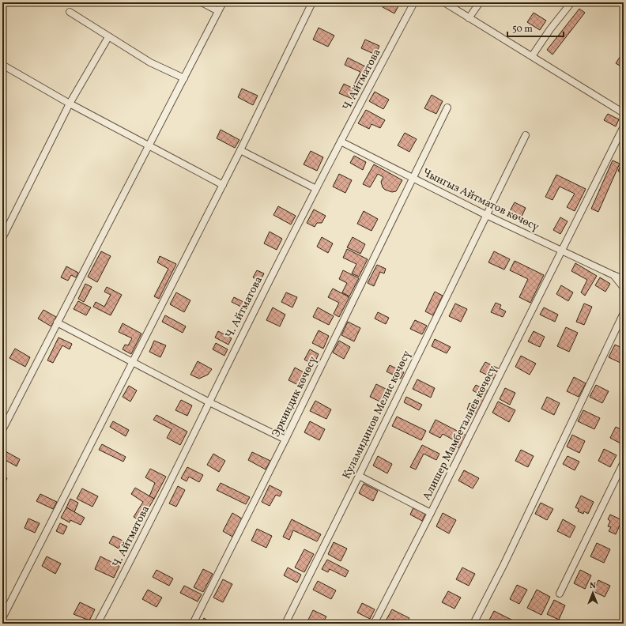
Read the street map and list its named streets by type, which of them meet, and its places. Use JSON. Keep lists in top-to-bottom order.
{
  "streets": {
    "street": [
      "Ч. Айтматова",
      "Чынгыз Айтматов көчөсү",
      "Эркиндик көчөсү",
      "Куламидинов Мелис көчөсү",
      "Алишер Мамбеталиев көчөсү"
    ]
  },
  "crossings": [
    ["Ч. Айтматова", "Чынгыз Айтматов көчөсү"],
    ["Чынгыз Айтматов көчөсү", "Эркиндик көчөсү"],
    ["Чынгыз Айтматов көчөсү", "Куламидинов Мелис көчөсү"],
    ["Чынгыз Айтматов көчөсү", "Алишер Мамбеталиев көчөсү"]
  ],
  "scale_bar": "50 m",
  "north": "top"
}
